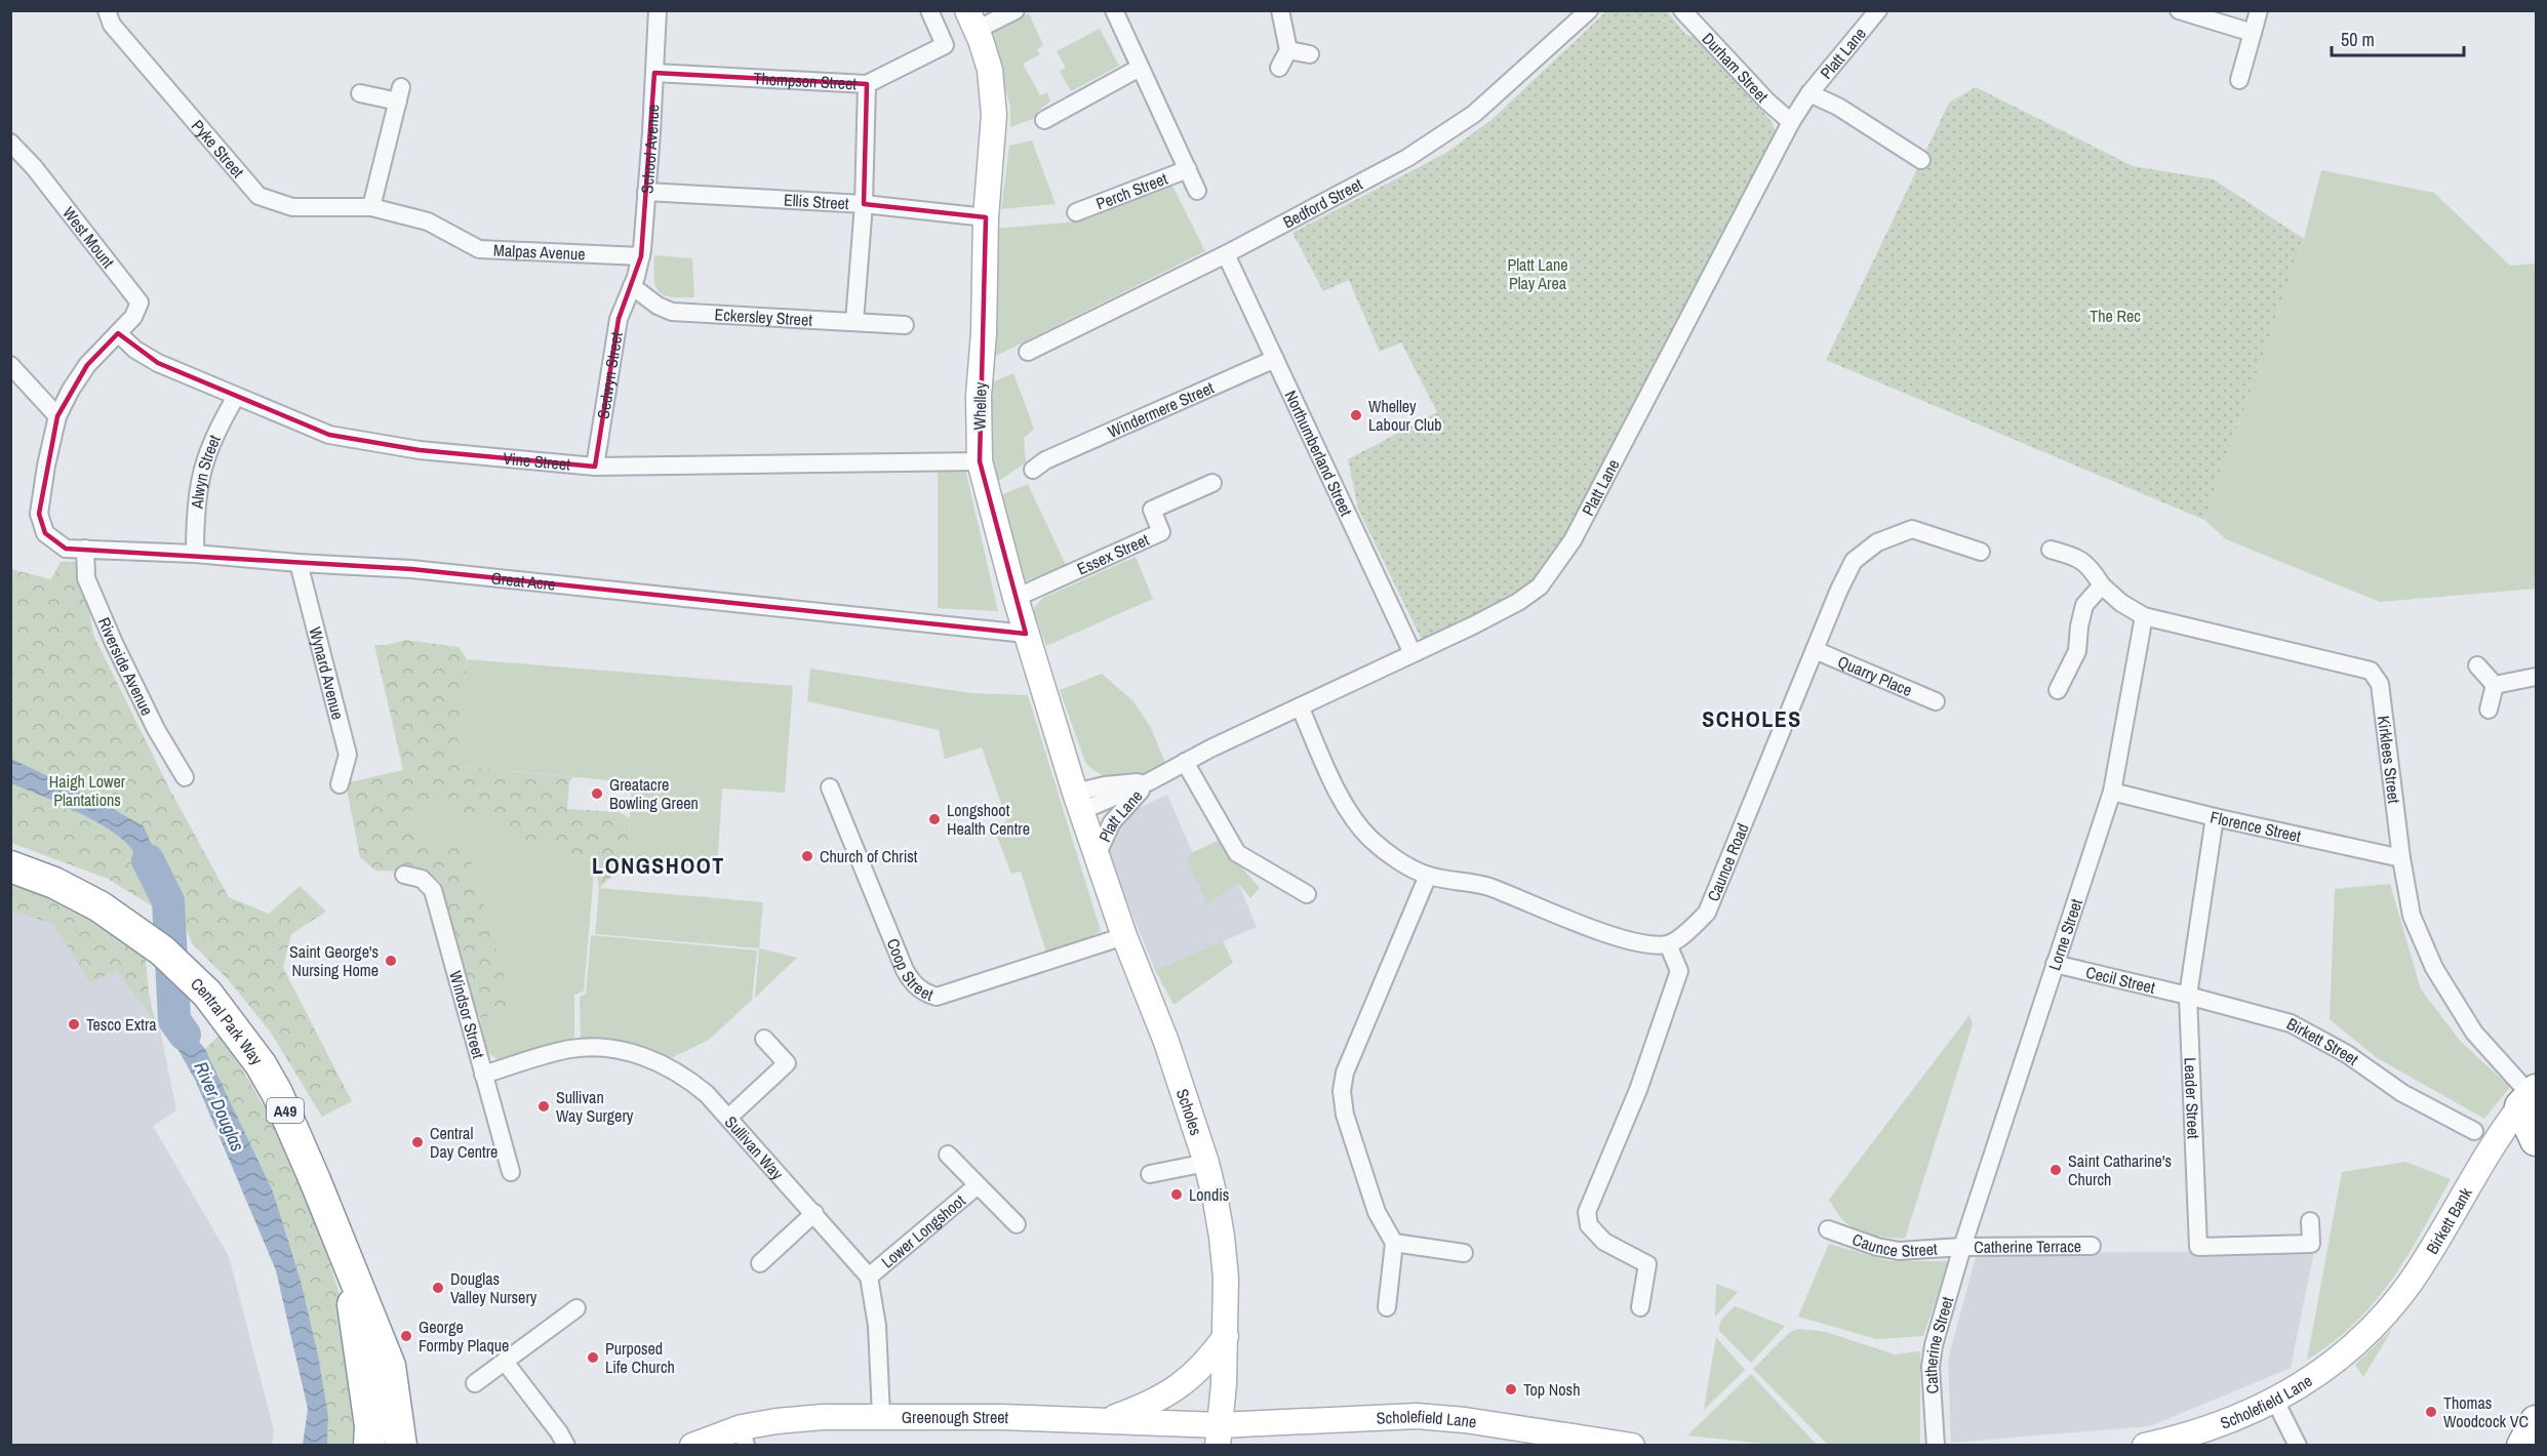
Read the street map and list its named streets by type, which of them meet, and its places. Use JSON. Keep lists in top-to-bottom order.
{
  "streets": {
    "highway": ["Central Park Way", "A49"],
    "street": [
      "Platt Lane",
      "Durham Street",
      "Thompson Street",
      "Pyke Street",
      "School Avenue",
      "Perch Street",
      "Ellis Street",
      "Bedford Street",
      "West Mount",
      "Malpas Avenue",
      "Eckersley Street",
      "Sedwyn Street",
      "Whelley",
      "Windermere Street",
      "Northumberland Street",
      "Vine Street",
      "Alwyn Street",
      "Essex Street",
      "Great Acre",
      "Riverside Avenue",
      "Wynard Avenue",
      "Quarry Place",
      "Kirklees Street",
      "Florence Street",
      "Caunce Road",
      "Lorne Street",
      "Coop Street",
      "Cecil Street",
      "Windsor Street",
      "Birkett Street",
      "Leader Street",
      "Scholes",
      "Sullivan Way",
      "Birkett Bank",
      "Lower Longshoot",
      "Caunce Street",
      "Catherine Terrace",
      "Catherine Street",
      "Scholefield Lane",
      "Greenough Street"
    ]
  },
  "crossings": [
    ["Platt Lane", "Durham Street"],
    ["Platt Lane", "Whelley"],
    ["Platt Lane", "Northumberland Street"],
    ["Platt Lane", "Scholes"],
    ["Thompson Street", "School Avenue"],
    ["Pyke Street", "Malpas Avenue"],
    ["School Avenue", "Ellis Street"],
    ["School Avenue", "Malpas Avenue"],
    ["School Avenue", "Eckersley Street"],
    ["School Avenue", "Sedwyn Street"],
    ["Ellis Street", "Whelley"],
    ["Bedford Street", "Northumberland Street"],
    ["West Mount", "Vine Street"],
    ["Eckersley Street", "Sedwyn Street"],
    ["Sedwyn Street", "Vine Street"],
    ["Whelley", "Vine Street"],
    ["Whelley", "Essex Street"],
    ["Whelley", "Great Acre"],
    ["Whelley", "Scholes"],
    ["Windermere Street", "Northumberland Street"],
    ["Vine Street", "Alwyn Street"],
    ["Alwyn Street", "Great Acre"],
    ["Great Acre", "Riverside Avenue"],
    ["Great Acre", "Wynard Avenue"],
    ["Quarry Place", "Caunce Road"],
    ["Kirklees Street", "Florence Street"],
    ["Kirklees Street", "Lorne Street"],
    ["Kirklees Street", "Birkett Bank"],
    ["Florence Street", "Lorne Street"],
    ["Florence Street", "Leader Street"],
    ["Lorne Street", "Cecil Street"],
    ["Lorne Street", "Caunce Street"],
    ["Lorne Street", "Catherine Terrace"],
    ["Lorne Street", "Catherine Street"],
    ["Coop Street", "Scholes"],
    ["Cecil Street", "Birkett Street"],
    ["Cecil Street", "Leader Street"],
    ["Windsor Street", "Sullivan Way"],
    ["Birkett Street", "Leader Street"],
    ["Scholes", "Scholefield Lane"],
    ["Scholes", "Greenough Street"],
    ["Sullivan Way", "Lower Longshoot"],
    ["Birkett Bank", "Scholefield Lane"],
    ["Caunce Street", "Catherine Terrace"],
    ["Caunce Street", "Catherine Street"],
    ["Catherine Terrace", "Catherine Street"],
    ["Scholefield Lane", "Greenough Street"]
  ],
  "districts": ["SCHOLES", "LONGSHOOT"],
  "water": ["River Douglas"],
  "parks": ["Platt Lane Play Area", "The Rec", "Haigh Lower Plantations"],
  "places": [
    "Whelley Labour Club",
    "Greatacre Bowling Green",
    "Longshoot Health Centre",
    "Church of Christ",
    "Saint George's Nursing Home",
    "Tesco Extra",
    "Sullivan Way Surgery",
    "Central Day Centre",
    "Saint Catharine's Church",
    "Londis",
    "Douglas Valley Nursery",
    "George Formby Plaque",
    "Purposed Life Church",
    "Top Nosh",
    "Thomas Woodcock VC"
  ],
  "scale_bar": "50 m"
}
